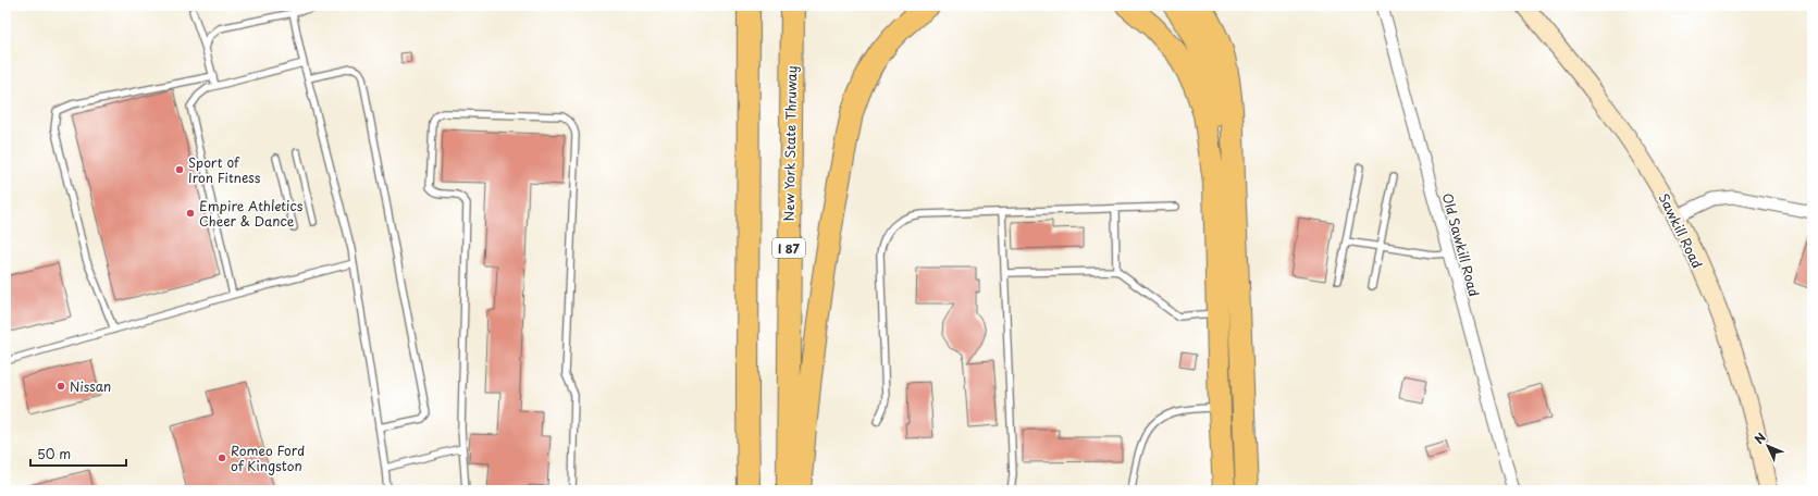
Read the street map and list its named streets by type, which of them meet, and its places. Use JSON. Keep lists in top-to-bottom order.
{
  "streets": {
    "highway": ["New York State Thruway", "I 87"],
    "street": ["Sawkill Road", "Old Sawkill Road"]
  },
  "places": [
    "Sport of Iron Fitness",
    "Empire Athletics Cheer & Dance",
    "Nissan",
    "Romeo Ford of Kingston"
  ],
  "scale_bar": "50 m",
  "north": "top left"
}
